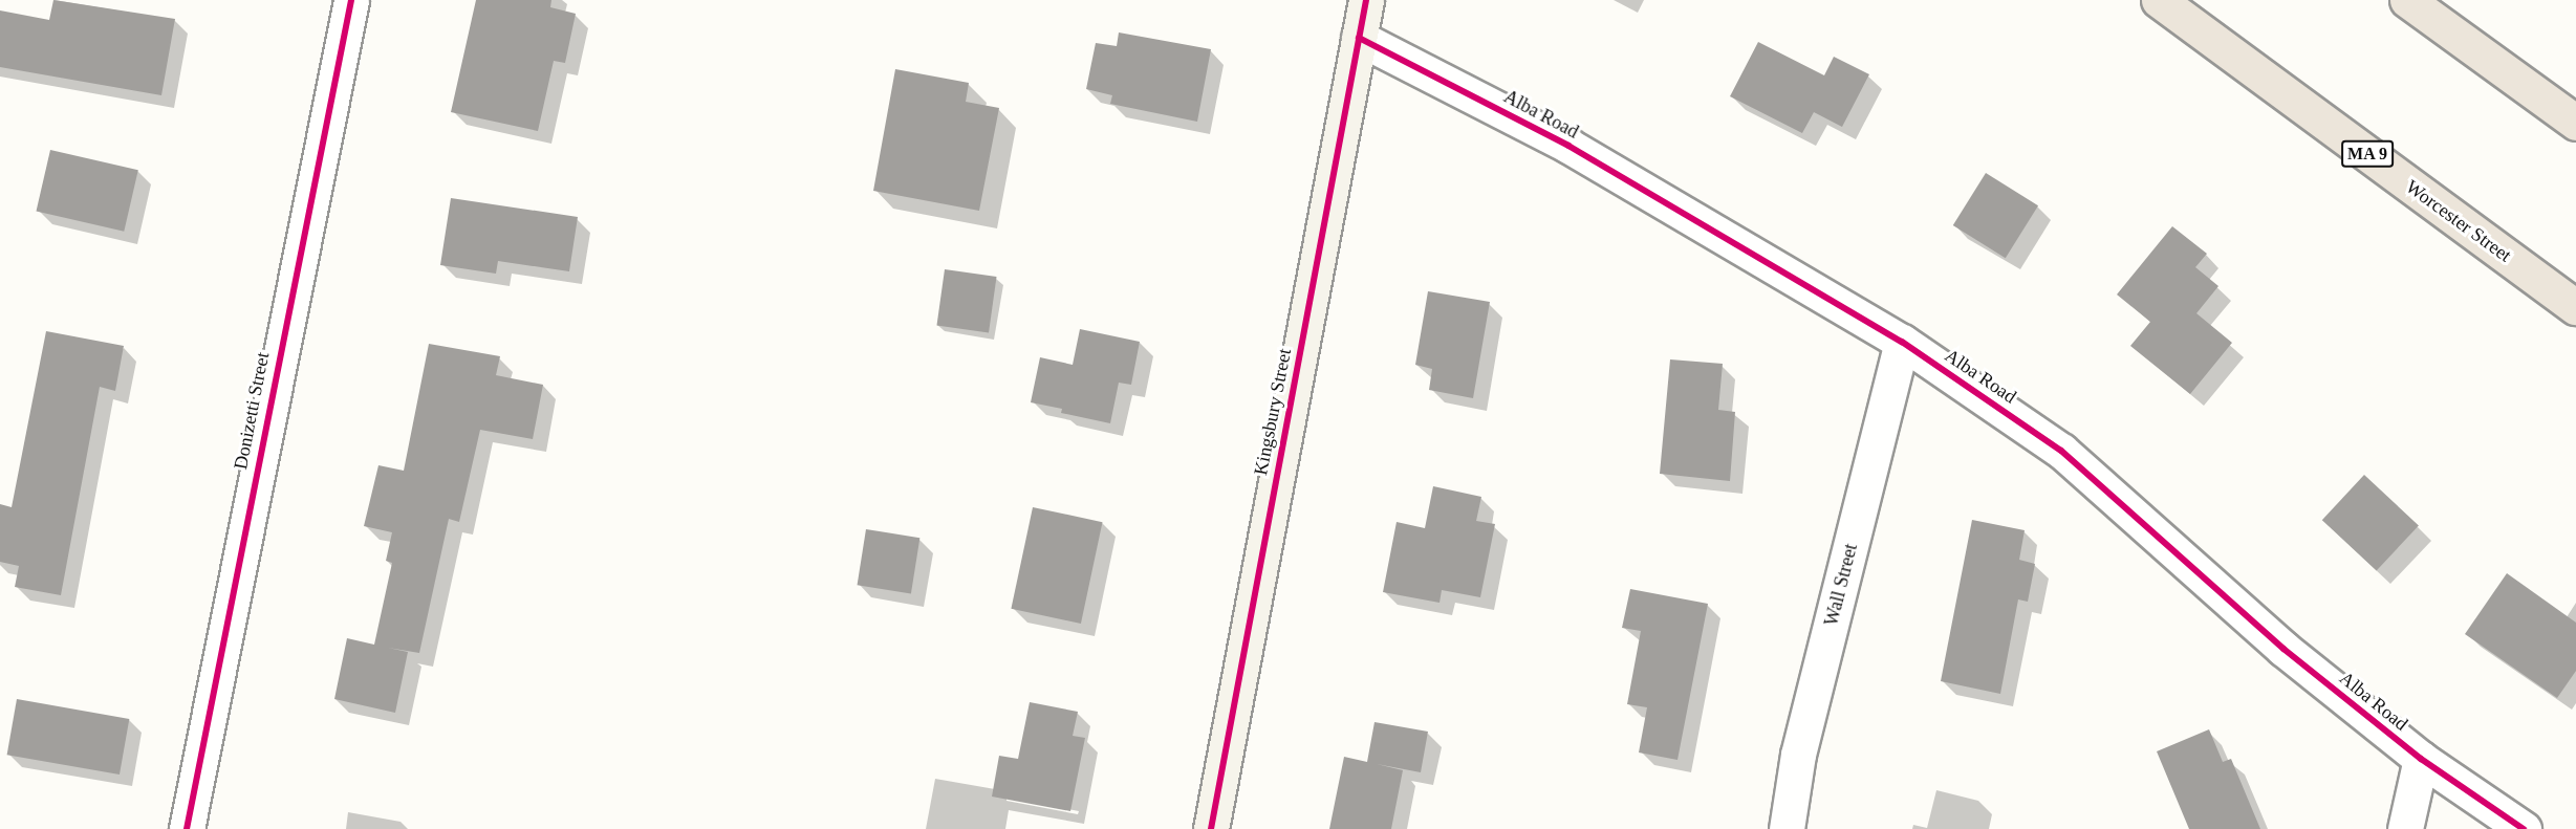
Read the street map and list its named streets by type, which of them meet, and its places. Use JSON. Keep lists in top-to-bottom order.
{
  "streets": {
    "highway": ["MA 9", "Worcester Street"],
    "main road": ["Kingsbury Street"],
    "street": ["Alba Road", "Donizetti Street", "Wall Street"]
  },
  "crossings": [
    ["Alba Road", "Kingsbury Street"],
    ["Alba Road", "Wall Street"]
  ]
}
